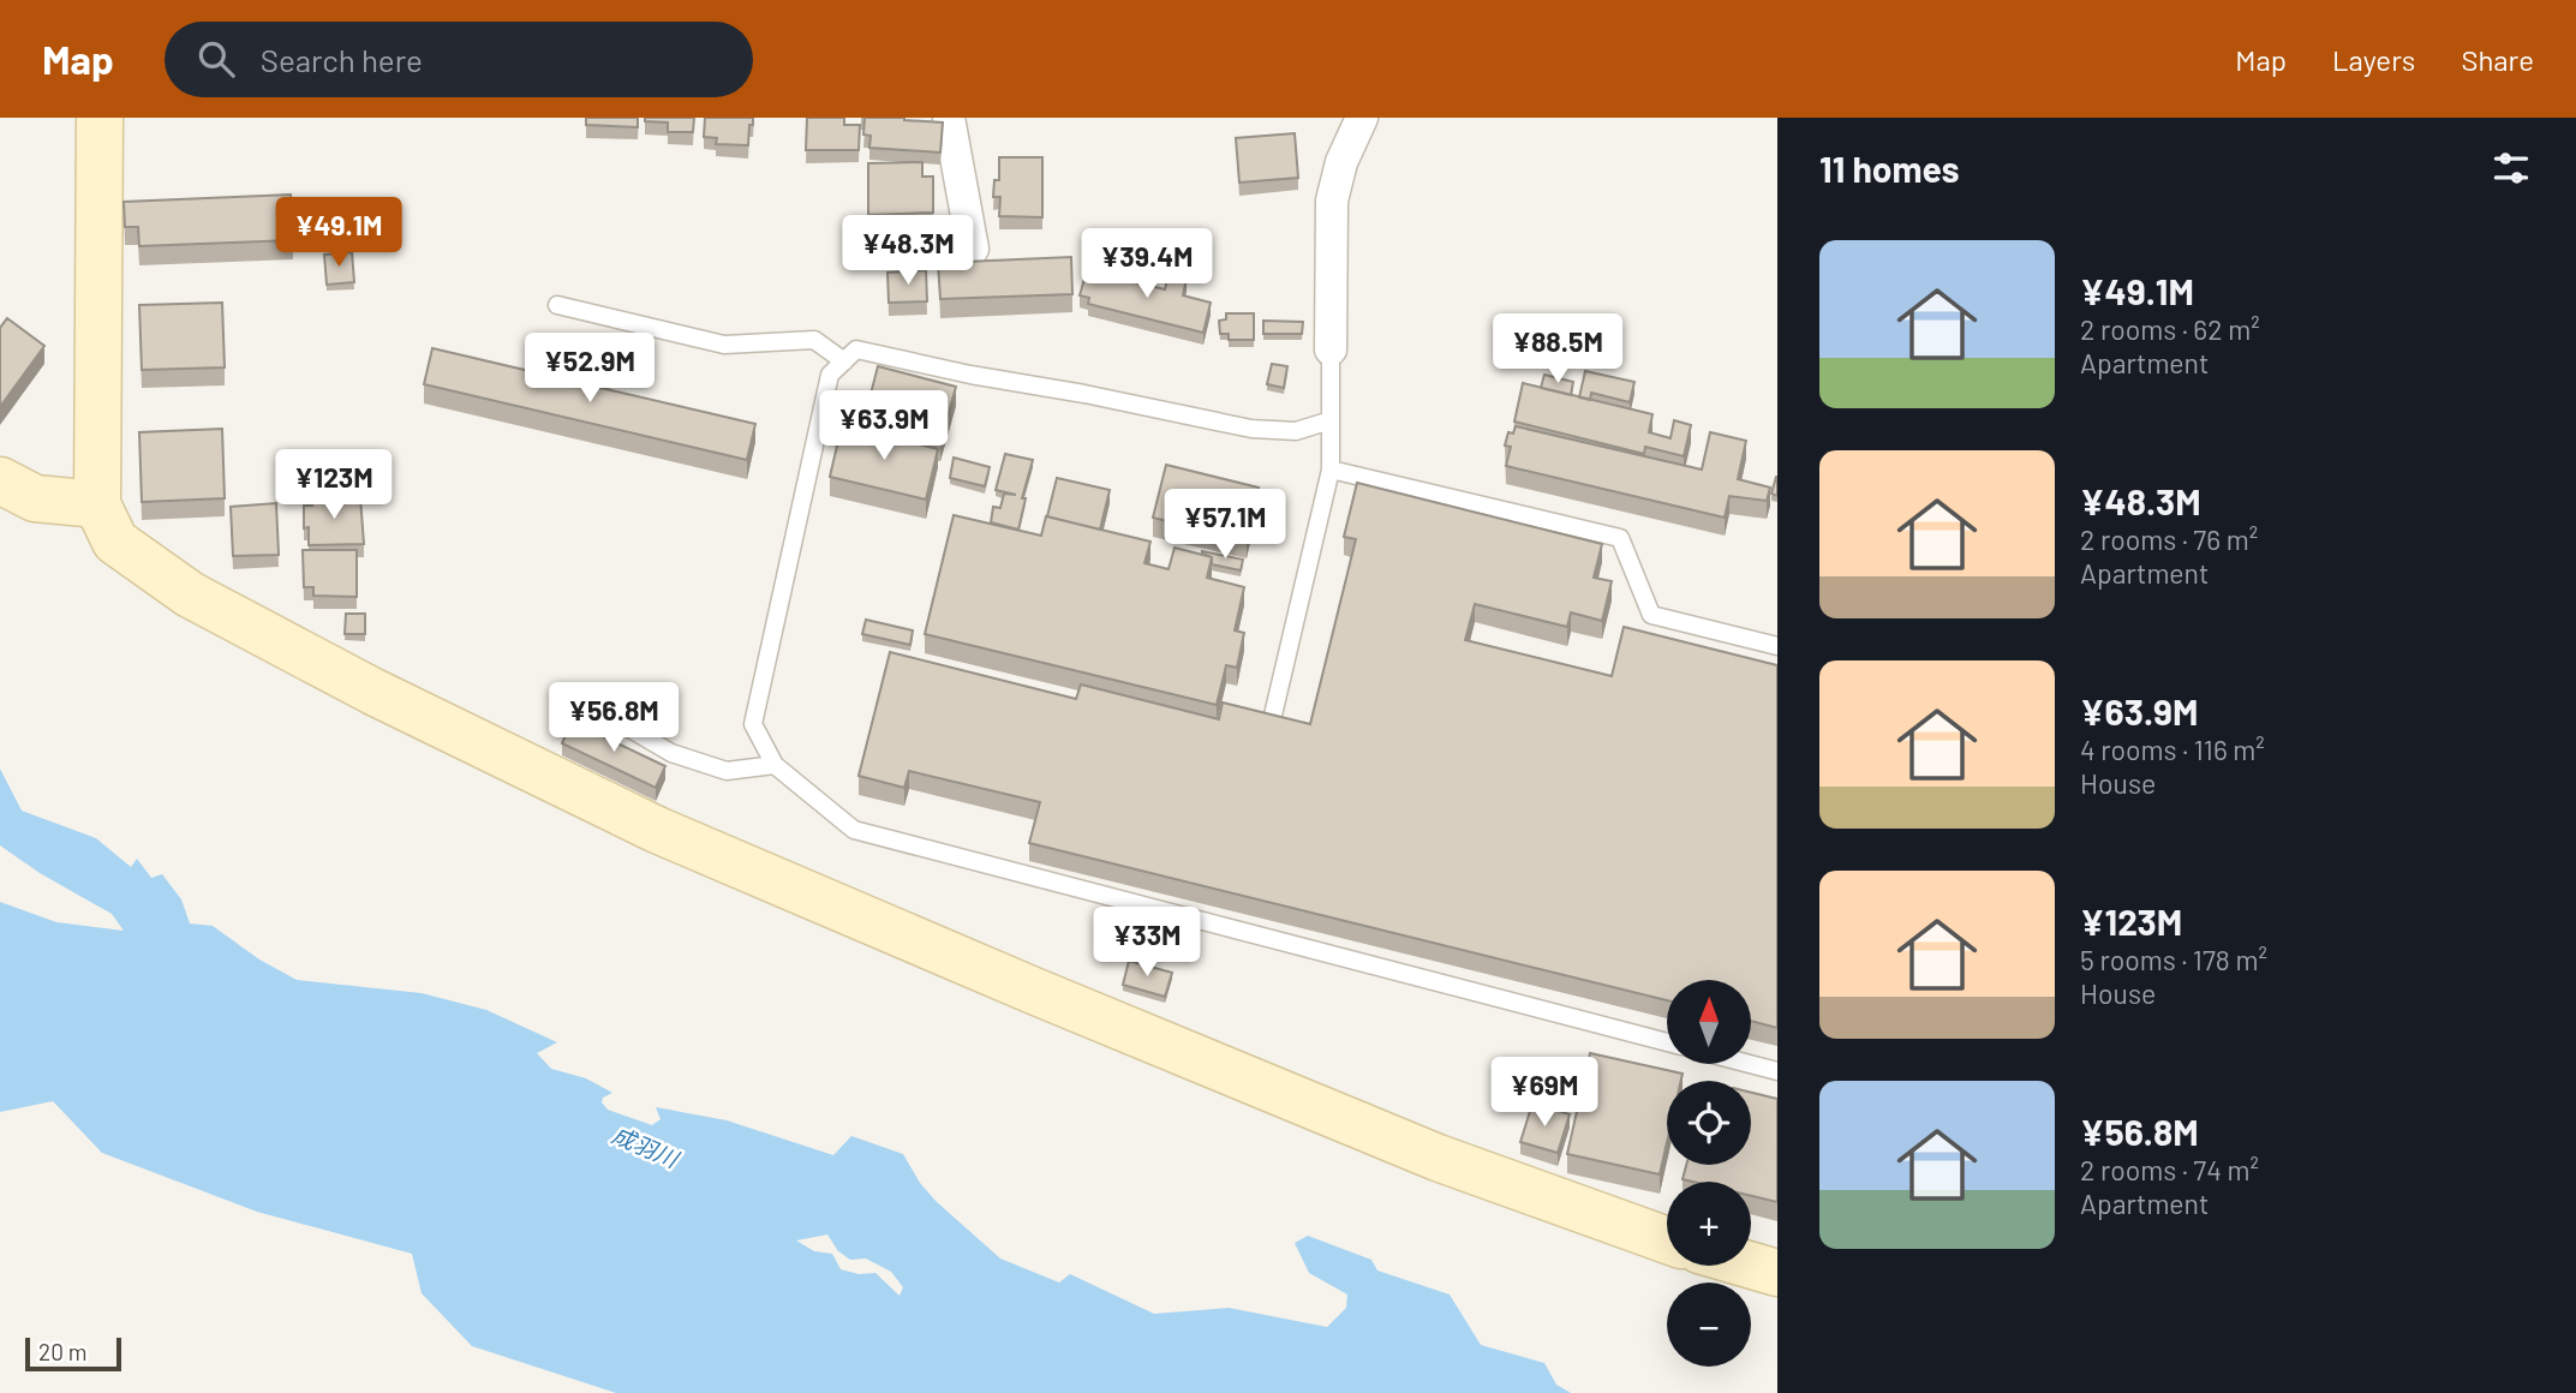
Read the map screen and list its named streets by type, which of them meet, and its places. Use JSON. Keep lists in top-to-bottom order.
{
  "water": ["成羽川"],
  "scale_bar": "20 m",
  "north": "top",
  "page": {
    "header": "Map",
    "search": "Search here",
    "nav": ["Map", "Layers", "Share"],
    "heading": "11 homes",
    "price": [
      "¥49.1M",
      "¥48.3M",
      "¥39.4M",
      "¥88.5M",
      "¥52.9M",
      "¥63.9M",
      "¥123M",
      "¥57.1M",
      "¥56.8M",
      "¥33M",
      "¥69M"
    ],
    "list": [
      {
        "name": "¥49.1M",
        "note": "2 rooms · 62 m² · Apartment"
      },
      {
        "name": "¥48.3M",
        "note": "2 rooms · 76 m² · Apartment"
      },
      {
        "name": "¥63.9M",
        "note": "4 rooms · 116 m² · House"
      },
      {
        "name": "¥123M",
        "note": "5 rooms · 178 m² · House"
      },
      {
        "name": "¥56.8M",
        "note": "2 rooms · 74 m² · Apartment"
      }
    ],
    "map_buttons": ["+", "−"],
    "scale": "20 m"
  }
}
